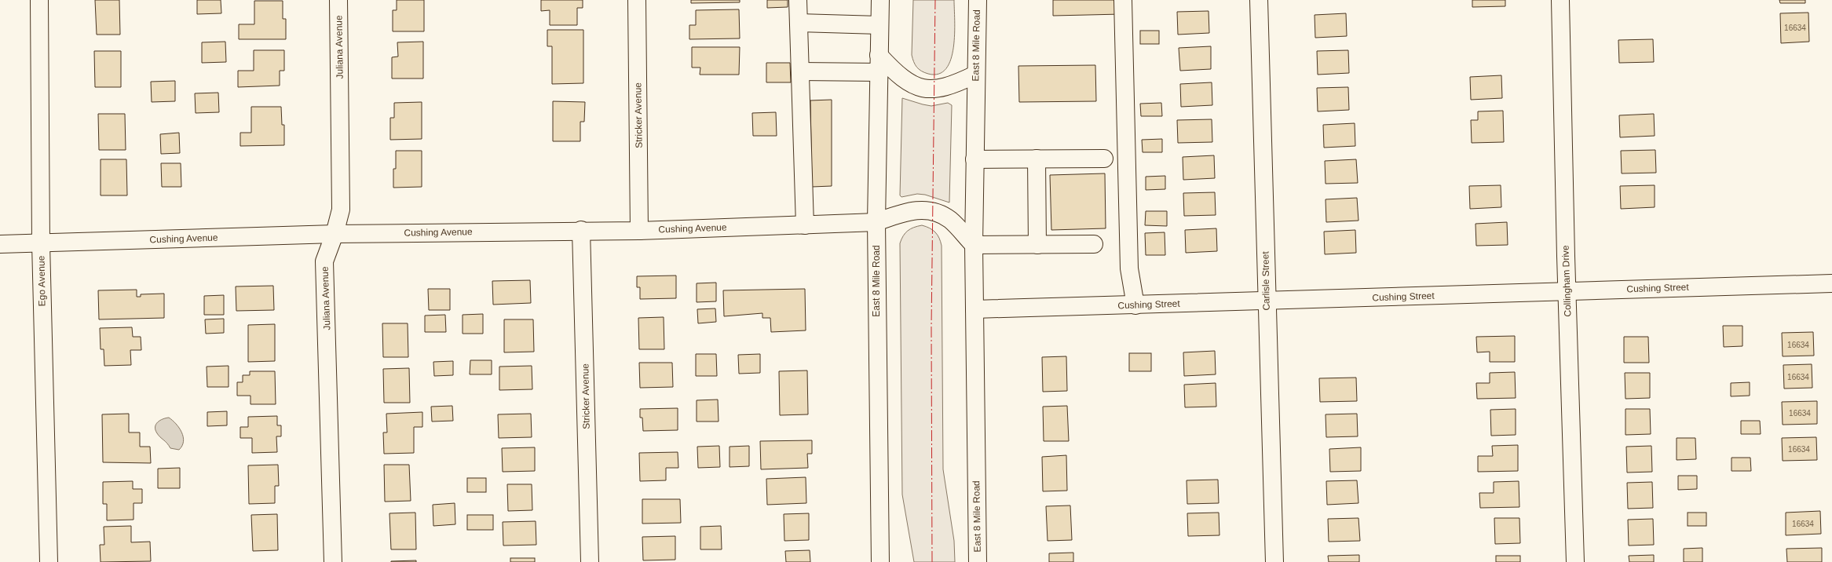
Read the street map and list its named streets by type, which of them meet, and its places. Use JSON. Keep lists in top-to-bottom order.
{
  "streets": {
    "main road": [
      "East 8 Mile Road",
      "Juliana Avenue",
      "Stricker Avenue",
      "Cushing Avenue",
      "Ego Avenue",
      "Carlisle Street",
      "Collingham Drive",
      "Cushing Street"
    ]
  },
  "crossings": [
    ["East 8 Mile Road", "Cushing Avenue"],
    ["East 8 Mile Road", "Cushing Street"],
    ["Juliana Avenue", "Cushing Avenue"],
    ["Stricker Avenue", "Cushing Avenue"],
    ["Cushing Avenue", "Ego Avenue"],
    ["Carlisle Street", "Cushing Street"],
    ["Collingham Drive", "Cushing Street"]
  ],
  "house_numbers": [
    "16634",
    "16634",
    "16634",
    "16634",
    "16634",
    "16634"
  ]
}
